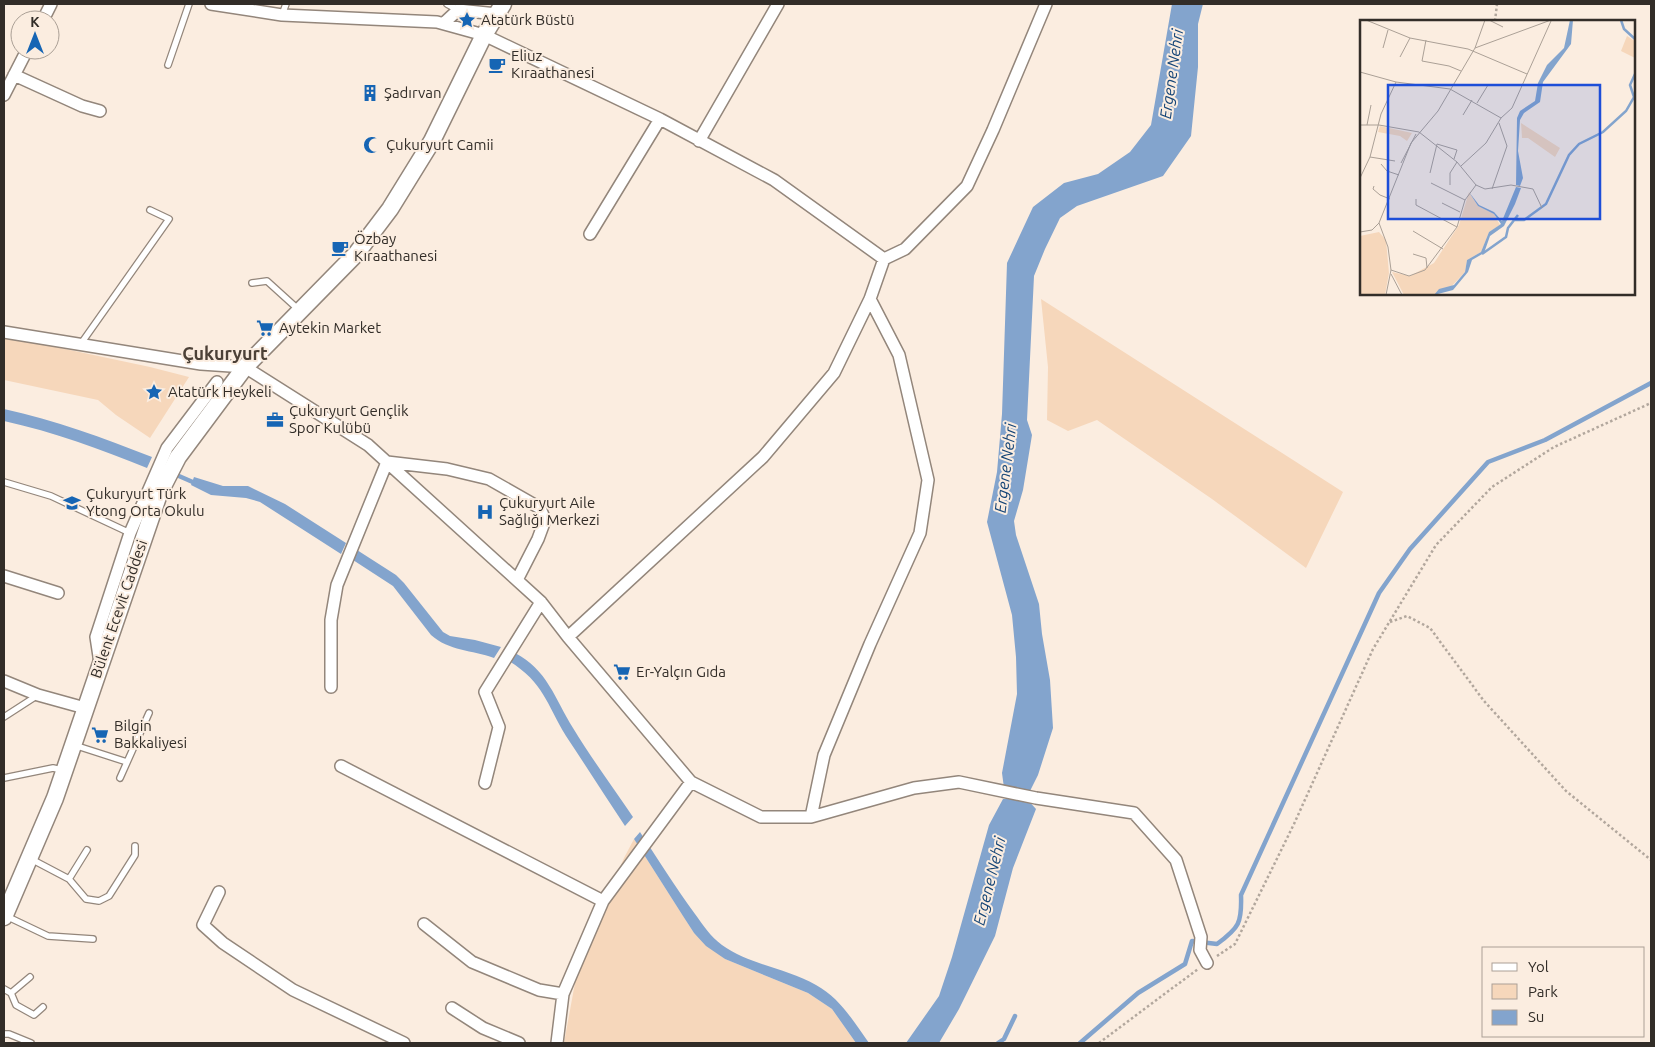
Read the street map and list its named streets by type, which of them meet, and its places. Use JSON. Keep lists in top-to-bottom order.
{
  "streets": {
    "main road": ["Bülent Ecevit Caddesi"]
  },
  "districts": ["Çukuryurt"],
  "water": ["Ergene Nehri"],
  "places": {
    "place": ["Atatürk Büstü", "Atatürk Heykeli"],
    "cafe": ["Eliuz Kıraathanesi", "Özbay Kıraathanesi"],
    "building": ["Şadırvan"],
    "mosque": ["Çukuryurt Camii"],
    "supermarket": ["Aytekin Market", "Er-Yalçın Gıda", "Bilgin Bakkaliyesi"],
    "office": ["Çukuryurt Gençlik Spor Kulübü"],
    "school or university": ["Çukuryurt Türk Ytong Orta Okulu"],
    "hospital": ["Çukuryurt Aile Sağlığı Merkezi"]
  },
  "legend": ["Yol", "Park", "Su"],
  "north": "top"
}
